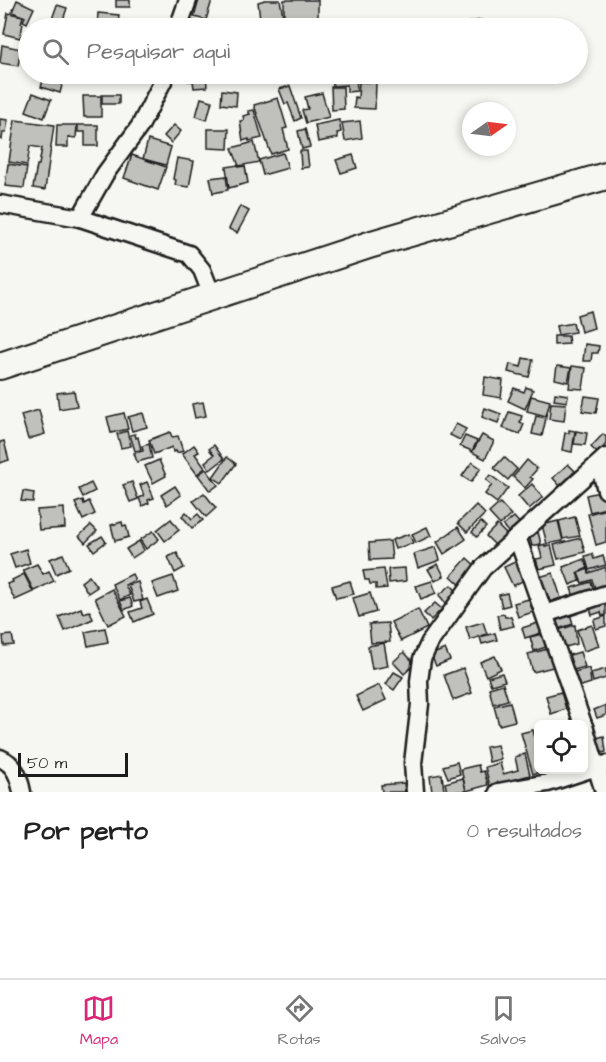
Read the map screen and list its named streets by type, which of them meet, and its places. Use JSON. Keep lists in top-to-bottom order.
{
  "scale_bar": "50 m",
  "north": "right",
  "page": {
    "search": "Pesquisar aqui",
    "scale": "50 m",
    "heading": ["Por perto", "0 resultados"],
    "nav": ["Mapa", "Rotas", "Salvos"]
  }
}
